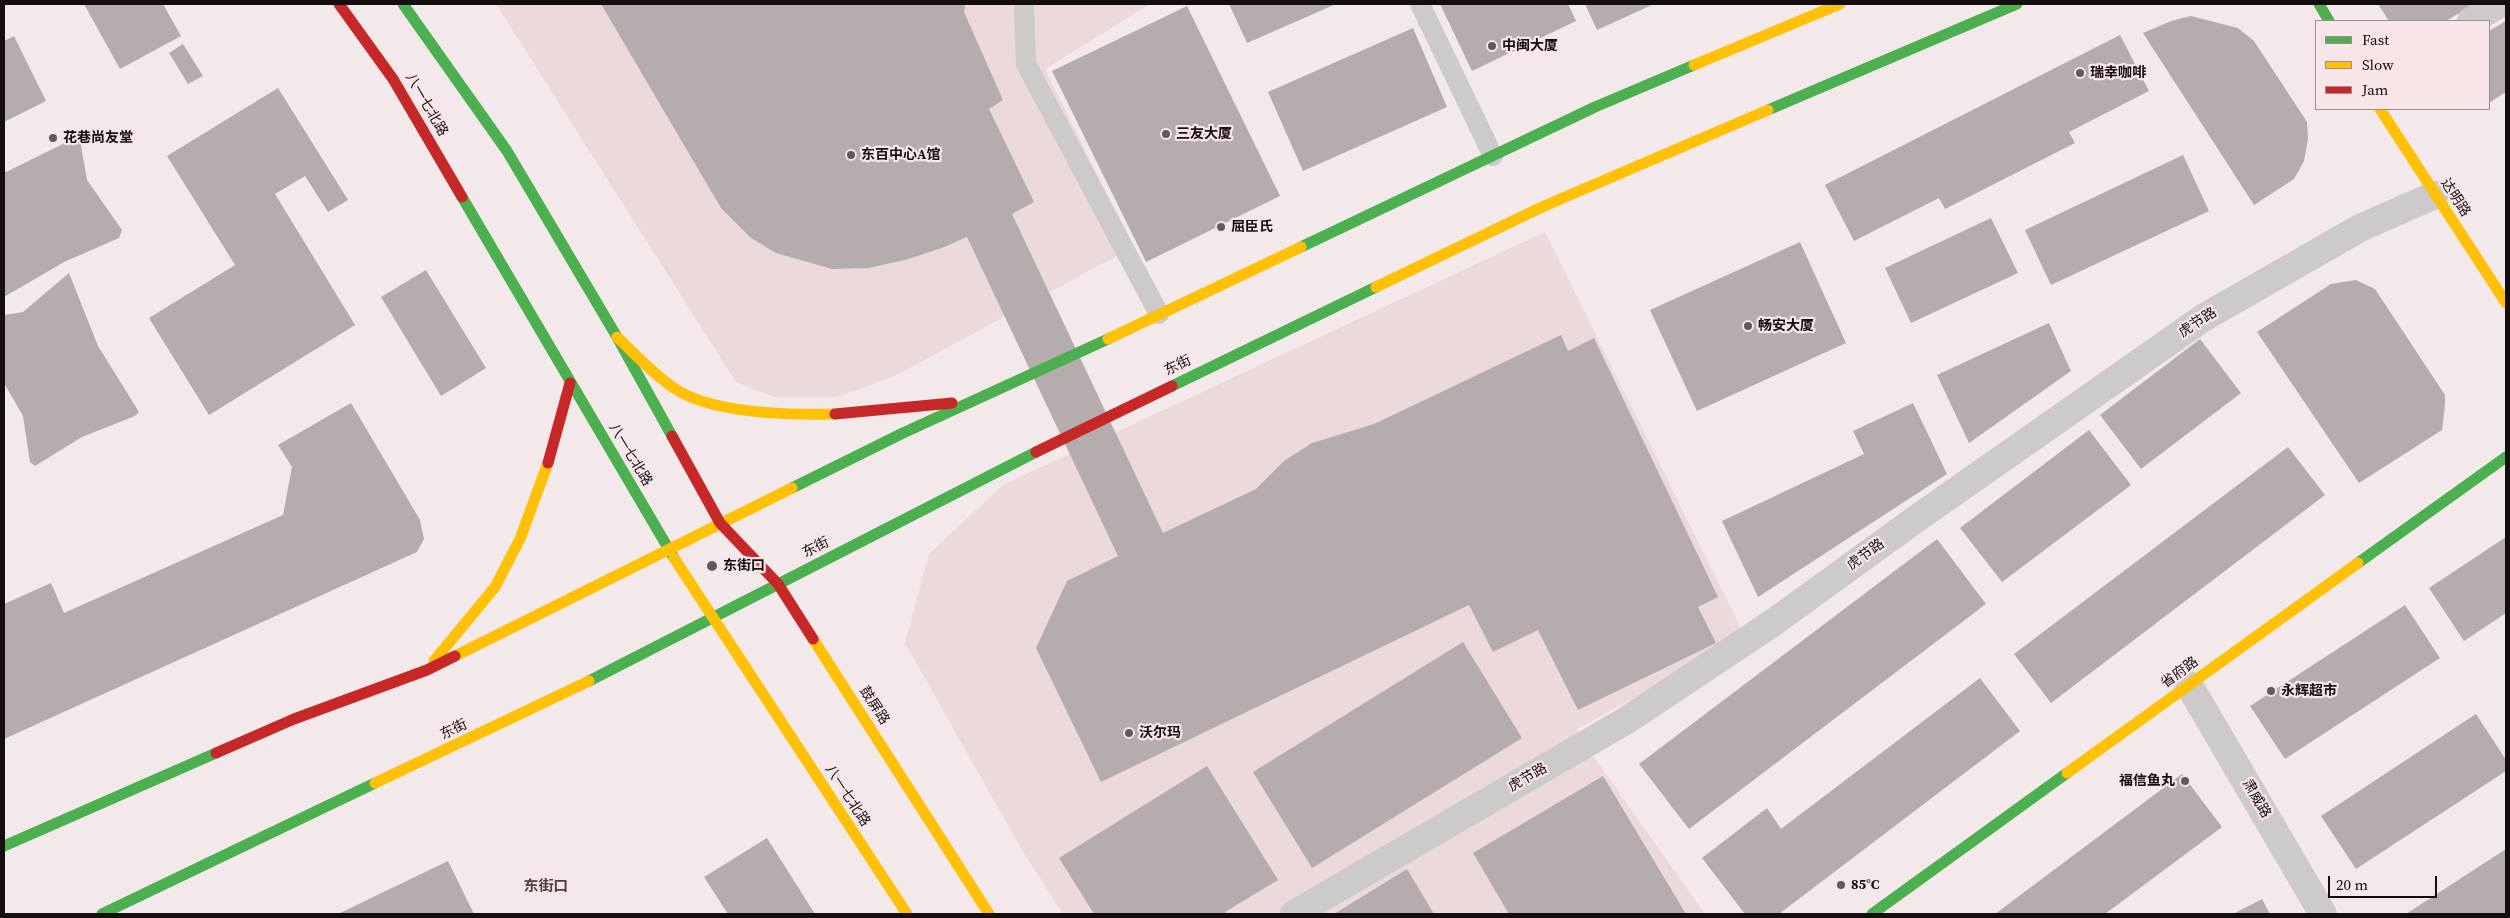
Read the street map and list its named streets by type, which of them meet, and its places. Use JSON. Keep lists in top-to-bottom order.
{
  "streets": {
    "main road": [
      "八一七北路",
      "达明路",
      "东街",
      "省府路",
      "鼓屏路"
    ],
    "street": ["虎节路", "肃威路"]
  },
  "crossings": [
    ["八一七北路", "东街"],
    ["达明路", "虎节路"],
    ["东街", "鼓屏路"],
    ["省府路", "肃威路"]
  ],
  "districts": ["东街口"],
  "places": [
    "中闽大厦",
    "瑞幸咖啡",
    "三友大厦",
    "花巷尚友堂",
    "东百中心A馆",
    "屈臣氏",
    "畅安大厦",
    "东街口",
    "永辉超市",
    "沃尔玛",
    "福信鱼丸",
    "85°C"
  ],
  "legend": ["Fast", "Slow", "Jam"],
  "scale_bar": "20 m"
}
